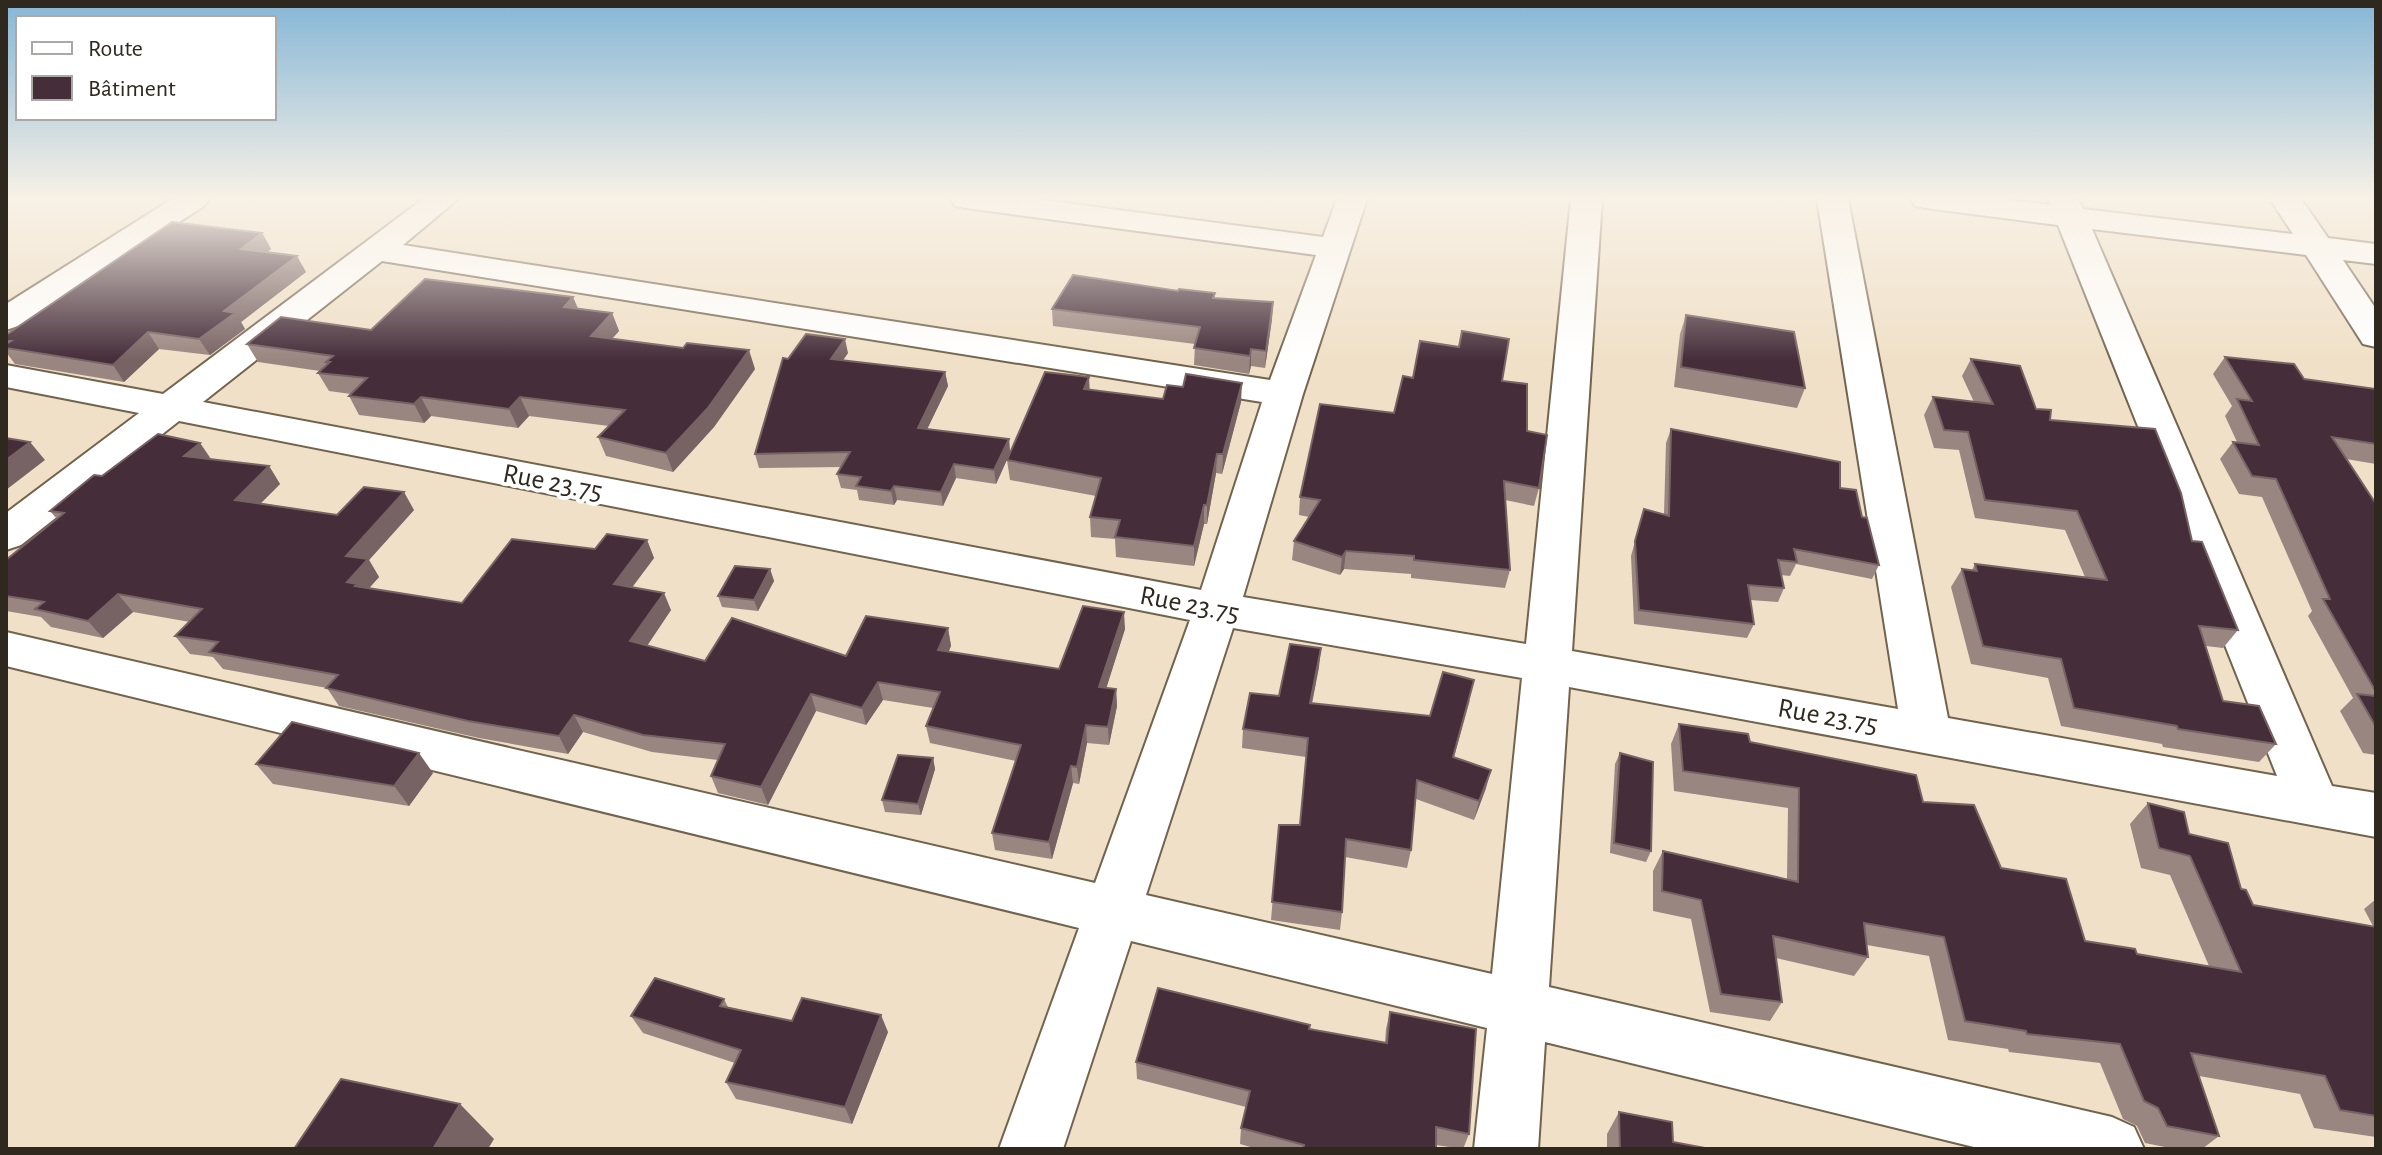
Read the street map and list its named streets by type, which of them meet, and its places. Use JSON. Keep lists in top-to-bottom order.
{
  "streets": {
    "street": ["Rue 23.75"]
  },
  "legend": ["Route", "Bâtiment"]
}
